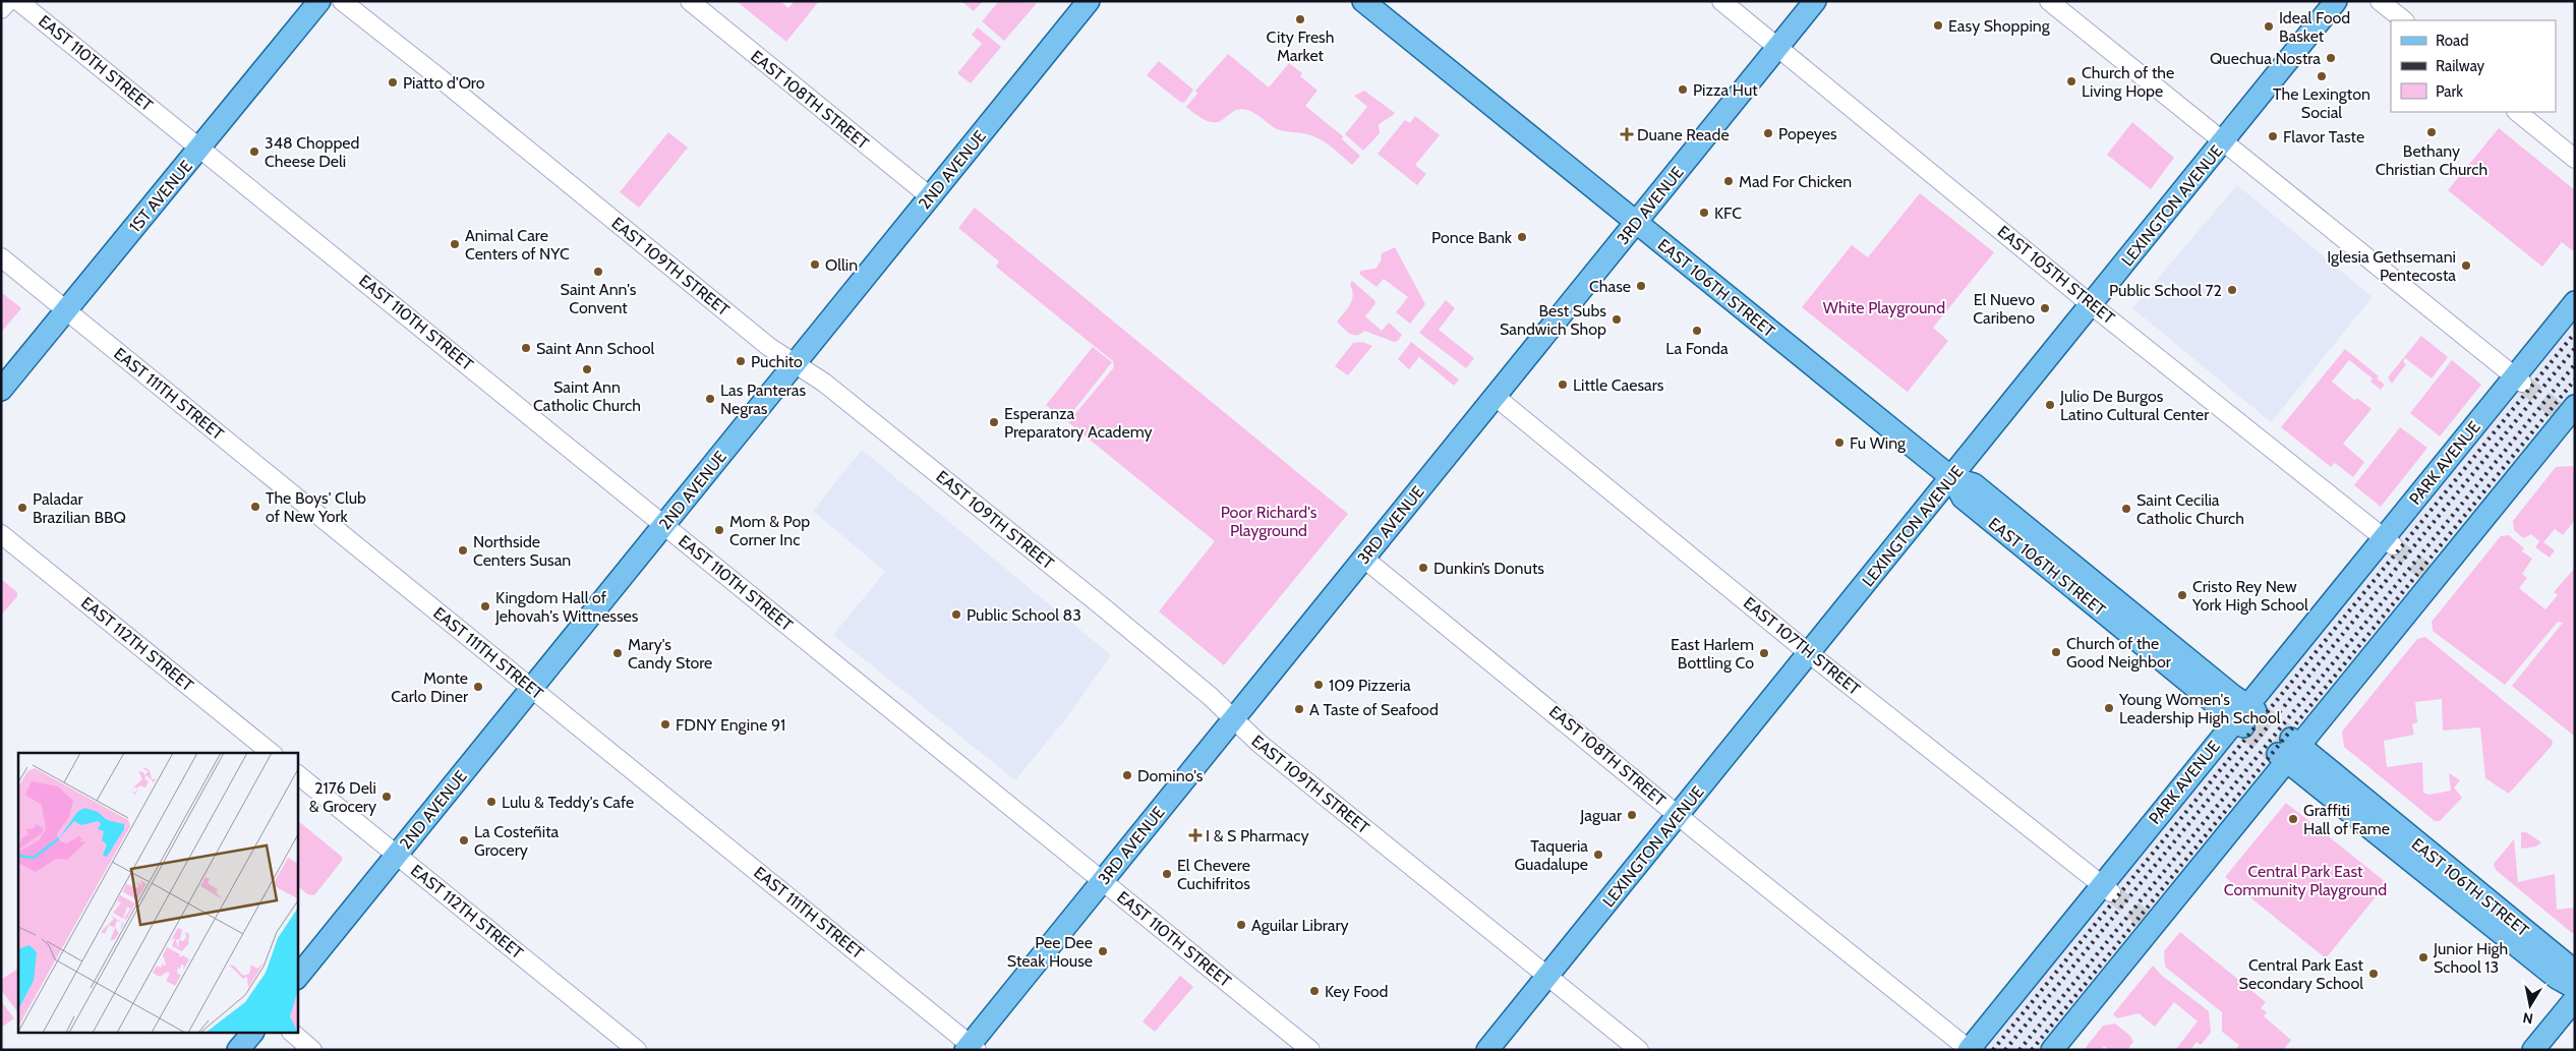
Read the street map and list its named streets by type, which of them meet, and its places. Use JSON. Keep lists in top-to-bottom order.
{
  "streets": {
    "main road": [
      "2ND AVENUE",
      "1ST AVENUE",
      "3RD AVENUE",
      "LEXINGTON AVENUE",
      "EAST 106TH STREET",
      "PARK AVENUE"
    ],
    "street": [
      "EAST 110TH STREET",
      "EAST 108TH STREET",
      "EAST 109TH STREET",
      "EAST 105TH STREET",
      "EAST 111TH STREET",
      "EAST 112TH STREET",
      "EAST 107TH STREET"
    ]
  },
  "crossings": [
    ["EAST 110TH STREET", "2ND AVENUE"],
    ["EAST 110TH STREET", "1ST AVENUE"],
    ["EAST 110TH STREET", "3RD AVENUE"],
    ["EAST 108TH STREET", "2ND AVENUE"],
    ["EAST 108TH STREET", "3RD AVENUE"],
    ["EAST 108TH STREET", "LEXINGTON AVENUE"],
    ["EAST 108TH STREET", "PARK AVENUE"],
    ["2ND AVENUE", "EAST 109TH STREET"],
    ["2ND AVENUE", "EAST 111TH STREET"],
    ["2ND AVENUE", "EAST 112TH STREET"],
    ["1ST AVENUE", "EAST 111TH STREET"],
    ["3RD AVENUE", "EAST 109TH STREET"],
    ["3RD AVENUE", "EAST 105TH STREET"],
    ["3RD AVENUE", "EAST 106TH STREET"],
    ["3RD AVENUE", "EAST 111TH STREET"],
    ["3RD AVENUE", "EAST 107TH STREET"],
    ["LEXINGTON AVENUE", "EAST 109TH STREET"],
    ["LEXINGTON AVENUE", "EAST 105TH STREET"],
    ["LEXINGTON AVENUE", "EAST 106TH STREET"],
    ["LEXINGTON AVENUE", "EAST 107TH STREET"],
    ["EAST 105TH STREET", "PARK AVENUE"],
    ["EAST 106TH STREET", "PARK AVENUE"],
    ["PARK AVENUE", "EAST 107TH STREET"]
  ],
  "parks": ["White Playground", "Poor Richard's Playground", "Central Park East Community Playground"],
  "places": {
    "other": [
      "City Fresh Market",
      "Easy Shopping",
      "Ideal Food Basket",
      "Quechua Nostra",
      "The Lexington Social",
      "Church of the Living Hope",
      "Piatto d’Oro",
      "Pizza Hut",
      "Bethany Christian Church",
      "Popeyes",
      "Flavor Taste",
      "348 Chopped Cheese Deli",
      "Mad For Chicken",
      "KFC",
      "Ponce Bank",
      "Animal Care Centers of NYC",
      "Ollin",
      "Iglesia Gethsemani Pentecosta",
      "Saint Ann's Convent",
      "Chase",
      "Public School 72",
      "El Nuevo Caribeno",
      "Best Subs Sandwich Shop",
      "La Fonda",
      "Saint Ann School",
      "Puchito",
      "Saint Ann Catholic Church",
      "Little Caesars",
      "Las Panteras Negras",
      "Julio De Burgos Latino Cultural Center",
      "Esperanza Preparatory Academy",
      "Fu Wing",
      "The Boys' Club of New York",
      "Paladar Brazilian BBQ",
      "Saint Cecilia Catholic Church",
      "Mom & Pop Corner Inc",
      "Northside Centers Susan",
      "Dunkin’s Donuts",
      "Cristo Rey New York High School",
      "Kingdom Hall of Jehovah's Wittnesses",
      "Public School 83",
      "Church of the Good Neighbor",
      "Mary's Candy Store",
      "East Harlem Bottling Co",
      "109 Pizzeria",
      "Monte Carlo Diner",
      "Young Women's Leadership High School",
      "A Taste of Seafood",
      "FDNY Engine 91",
      "Domino's",
      "2176 Deli & Grocery",
      "Lulu & Teddy's Cafe",
      "Jaguar",
      "Graffiti Hall of Fame",
      "La Costeñita Grocery",
      "Taqueria Guadalupe",
      "El Chevere Cuchifritos",
      "Aguilar Library",
      "Pee Dee Steak House",
      "Junior High School 13",
      "Central Park East Secondary School",
      "Key Food"
    ],
    "health": ["Duane Reade", "I & S Pharmacy"]
  },
  "legend": ["Road", "Railway", "Park"],
  "north": "bottom"
}
